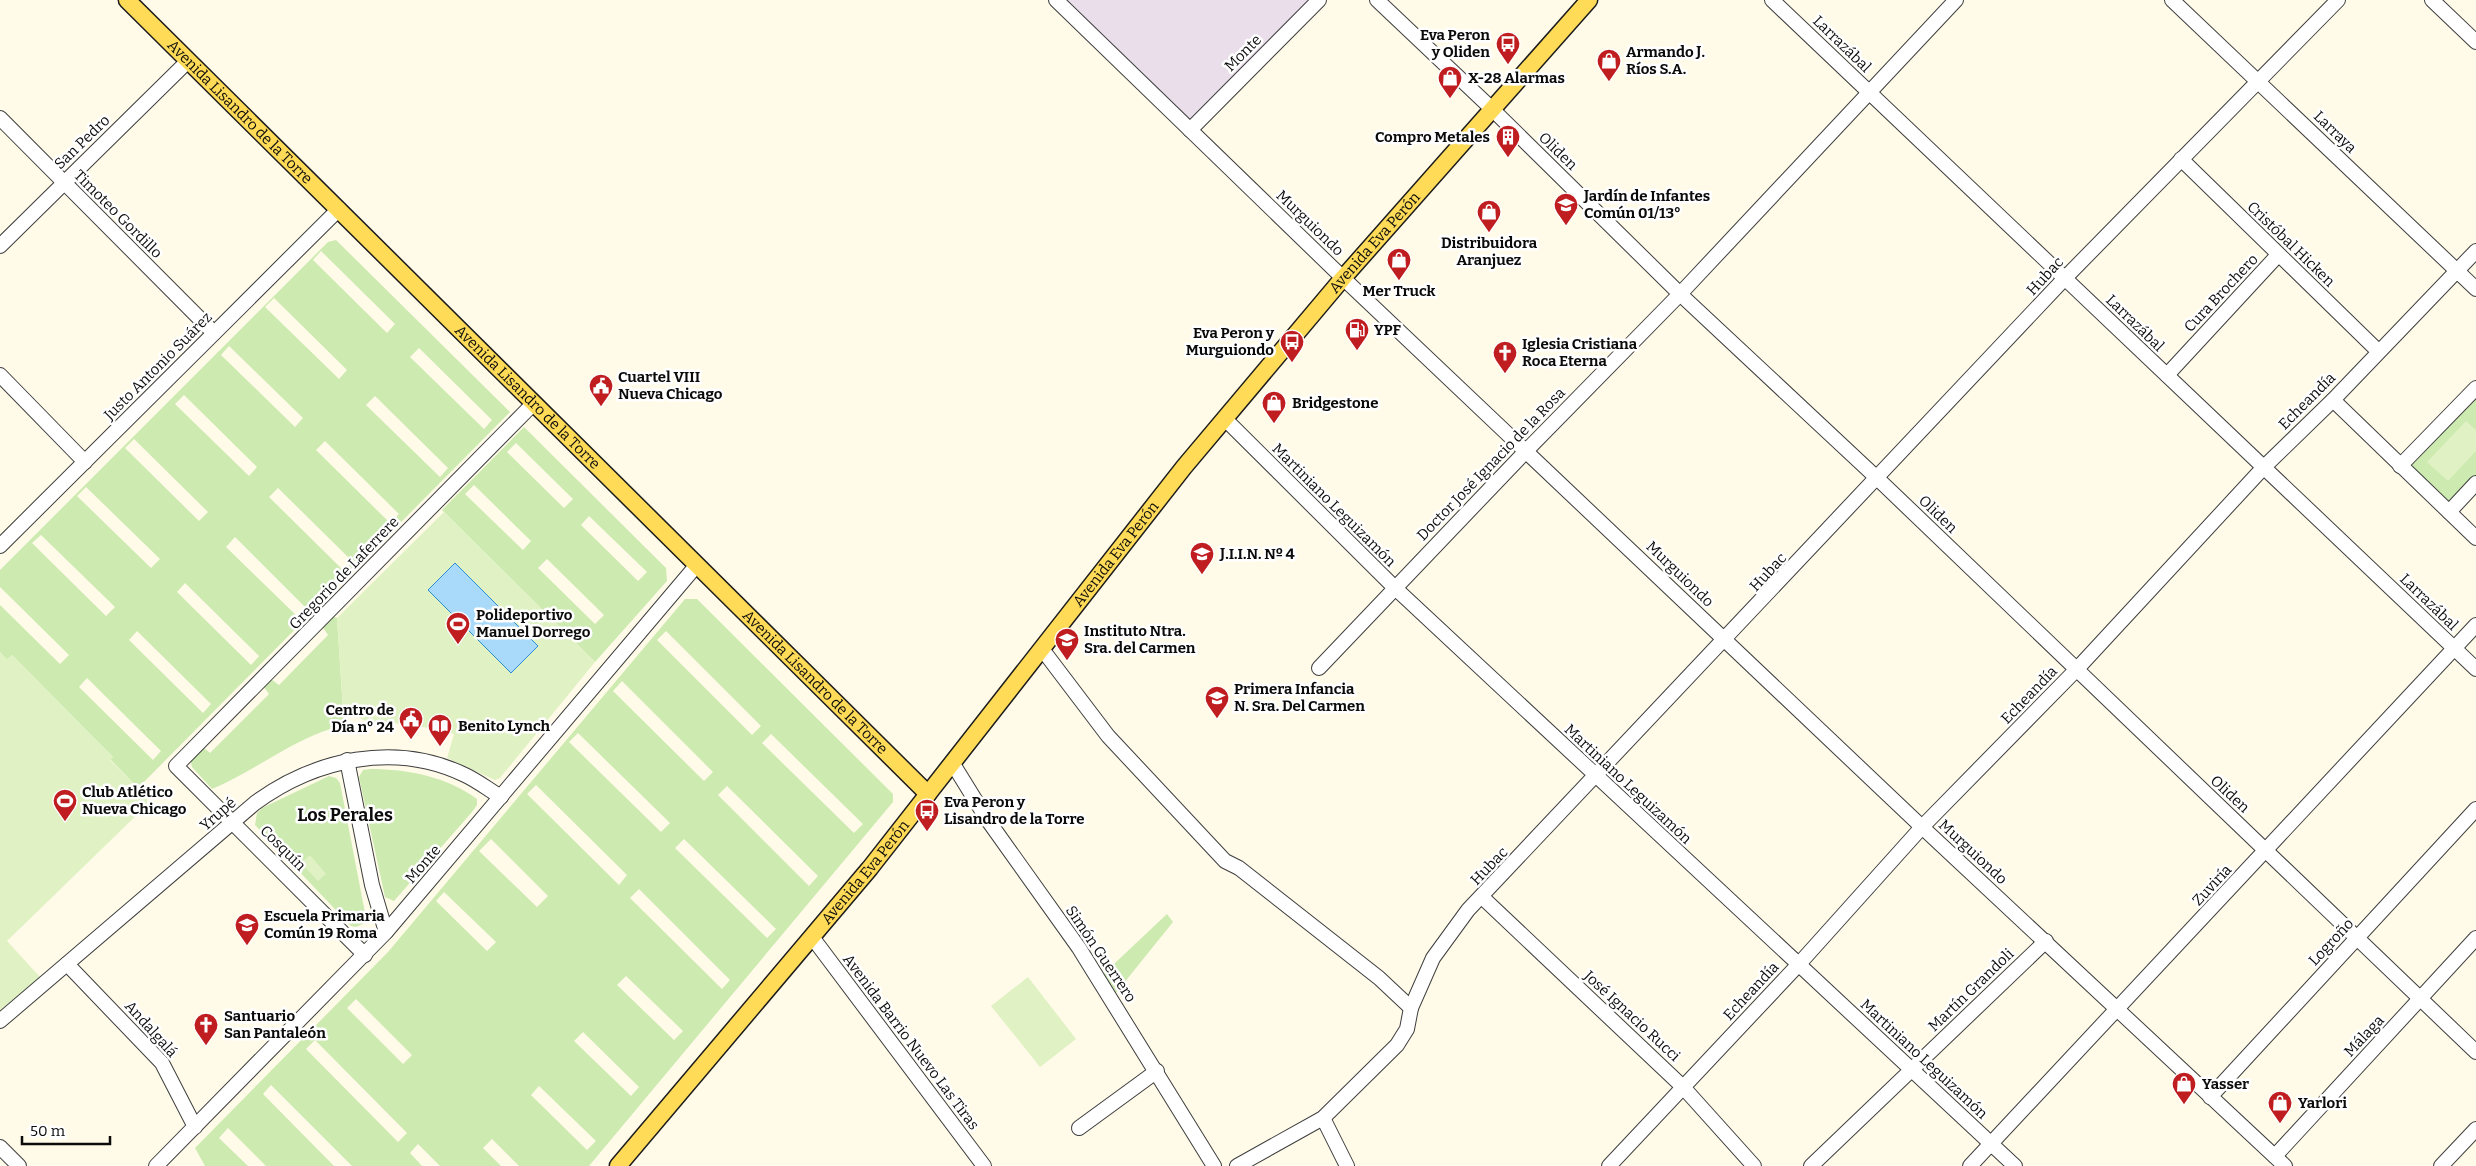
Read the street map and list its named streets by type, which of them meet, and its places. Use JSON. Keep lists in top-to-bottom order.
{
  "streets": {
    "main road": ["Avenida Lisandro de la Torre", "Avenida Eva Perón"],
    "street": [
      "Larrazábal",
      "Monte",
      "Larraya",
      "San Pedro",
      "Oliden",
      "Timoteo Gordillo",
      "Murguiondo",
      "Cristóbal Hicken",
      "Hubac",
      "Cura Brochero",
      "Justo Antonio Suárez",
      "Echeandía",
      "Doctor José Ignacio de la Rosa",
      "Martiniano Leguizamón",
      "Gregorio de Laferrere",
      "Yrupé",
      "Cosquín",
      "Zuviría",
      "Logroño",
      "Simón Guerrero",
      "Martín Grandoli",
      "José Ignacio Rucci",
      "Andalgalá",
      "Málaga",
      "Avenida Barrio Nuevo Las Tiras"
    ]
  },
  "crossings": [
    ["Larrazábal", "Hubac"],
    ["Larrazábal", "Cura Brochero"],
    ["Larrazábal", "Echeandía"],
    ["Larrazábal", "Doctor José Ignacio de la Rosa"],
    ["Larrazábal", "Zuviría"],
    ["Monte", "Avenida Lisandro de la Torre"],
    ["Monte", "Murguiondo"],
    ["Monte", "Yrupé"],
    ["Monte", "Cosquín"],
    ["Monte", "Andalgalá"],
    ["Avenida Lisandro de la Torre", "San Pedro"],
    ["Avenida Lisandro de la Torre", "Avenida Eva Perón"],
    ["Avenida Lisandro de la Torre", "Justo Antonio Suárez"],
    ["Avenida Lisandro de la Torre", "Gregorio de Laferrere"],
    ["Larraya", "Hubac"],
    ["Larraya", "Echeandía"],
    ["San Pedro", "Timoteo Gordillo"],
    ["Oliden", "Avenida Eva Perón"],
    ["Oliden", "Hubac"],
    ["Oliden", "Echeandía"],
    ["Oliden", "Doctor José Ignacio de la Rosa"],
    ["Oliden", "Zuviría"],
    ["Oliden", "Logroño"],
    ["Oliden", "Málaga"],
    ["Timoteo Gordillo", "Justo Antonio Suárez"],
    ["Murguiondo", "Avenida Eva Perón"],
    ["Murguiondo", "Hubac"],
    ["Murguiondo", "Echeandía"],
    ["Murguiondo", "Doctor José Ignacio de la Rosa"],
    ["Murguiondo", "Zuviría"],
    ["Murguiondo", "Logroño"],
    ["Murguiondo", "Martín Grandoli"],
    ["Murguiondo", "Málaga"],
    ["Avenida Eva Perón", "Martiniano Leguizamón"],
    ["Avenida Eva Perón", "Simón Guerrero"],
    ["Avenida Eva Perón", "Avenida Barrio Nuevo Las Tiras"],
    ["Cristóbal Hicken", "Hubac"],
    ["Cristóbal Hicken", "Cura Brochero"],
    ["Cristóbal Hicken", "Echeandía"],
    ["Hubac", "Martiniano Leguizamón"],
    ["Hubac", "José Ignacio Rucci"],
    ["Echeandía", "Martiniano Leguizamón"],
    ["Echeandía", "José Ignacio Rucci"],
    ["Doctor José Ignacio de la Rosa", "Martiniano Leguizamón"],
    ["Martiniano Leguizamón", "Zuviría"],
    ["Martiniano Leguizamón", "Martín Grandoli"],
    ["Gregorio de Laferrere", "Cosquín"],
    ["Yrupé", "Cosquín"],
    ["Yrupé", "Andalgalá"]
  ],
  "districts": ["Los Perales"],
  "places": {
    "bus stop": ["Eva Peron y Oliden", "Eva Peron y Murguiondo", "Eva Peron y Lisandro de la Torre"],
    "shop": [
      "Armando J. Ríos S.A.",
      "X-28 Alarmas",
      "Distribuidora Aranjuez",
      "Mer Truck",
      "Bridgestone",
      "Yasser",
      "Yarlori"
    ],
    "building": ["Compro Metales"],
    "school or university": [
      "Jardín de Infantes Común 01/13°",
      "J.I.I.N. Nº 4",
      "Instituto Ntra. Sra. del Carmen",
      "Primera Infancia N. Sra. Del Carmen",
      "Escuela Primaria Común 19 Roma"
    ],
    "fuel station": ["YPF"],
    "church": ["Iglesia Cristiana Roca Eterna", "Santuario San Pantaleón"],
    "public building": ["Cuartel VIII Nueva Chicago", "Centro de Día n° 24"],
    "sports": ["Polideportivo Manuel Dorrego", "Club Atlético Nueva Chicago"],
    "library": ["Benito Lynch"]
  },
  "scale_bar": "50 m"
}
